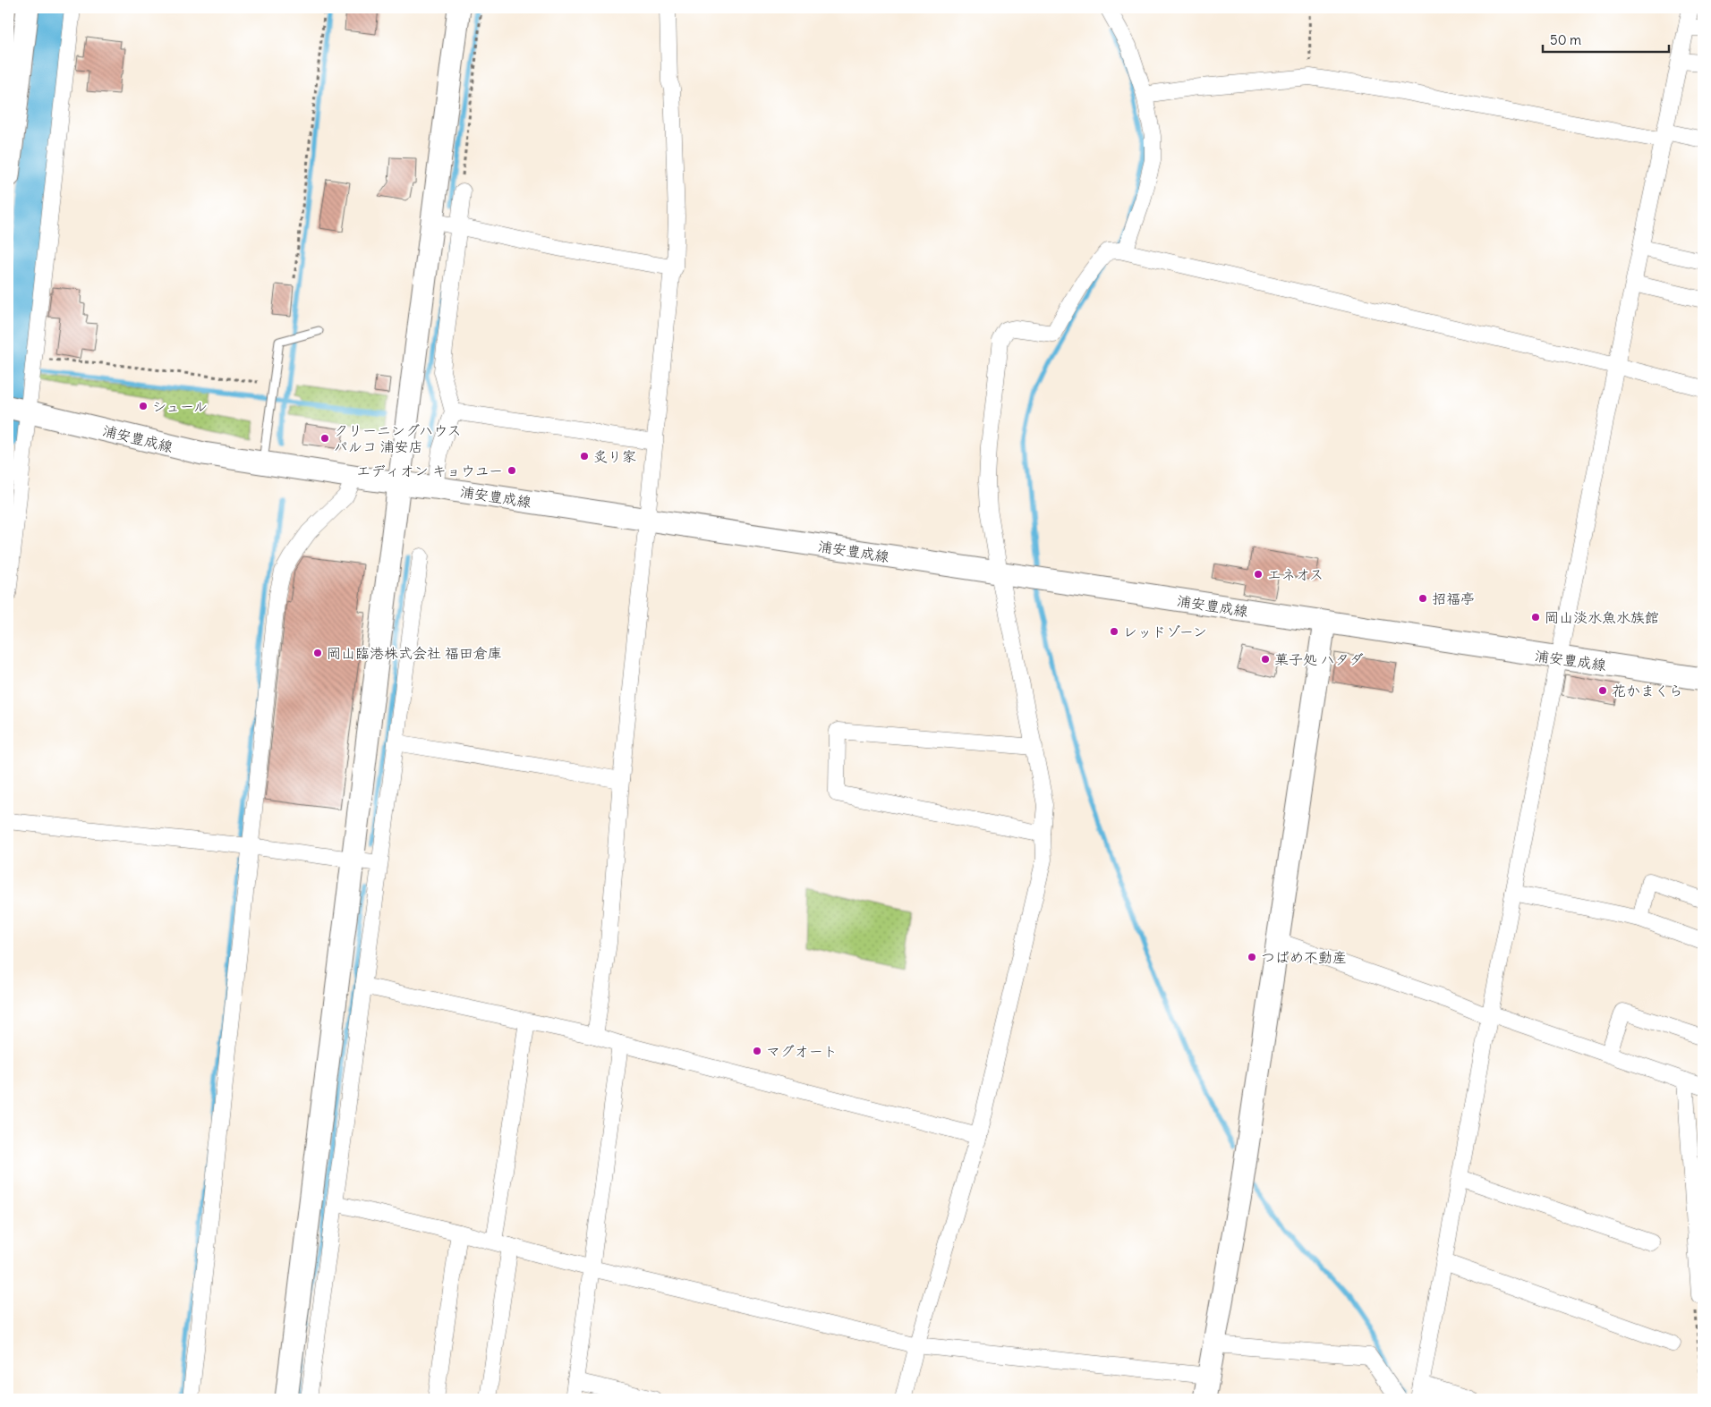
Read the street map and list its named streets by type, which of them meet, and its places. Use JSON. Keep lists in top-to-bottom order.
{
  "streets": {
    "street": ["浦安豊成線"]
  },
  "places": [
    "シュール",
    "クリーニングハウス パルコ 浦安店",
    "炙り家",
    "エディオン キョウユー",
    "エネオス",
    "招福亭",
    "岡山淡水魚水族館",
    "レッドゾーン",
    "岡山臨港株式会社 福田倉庫",
    "菓子処 ハタダ",
    "花かまくら",
    "つばめ不動産",
    "マグオート"
  ],
  "scale_bar": "50 m"
}
